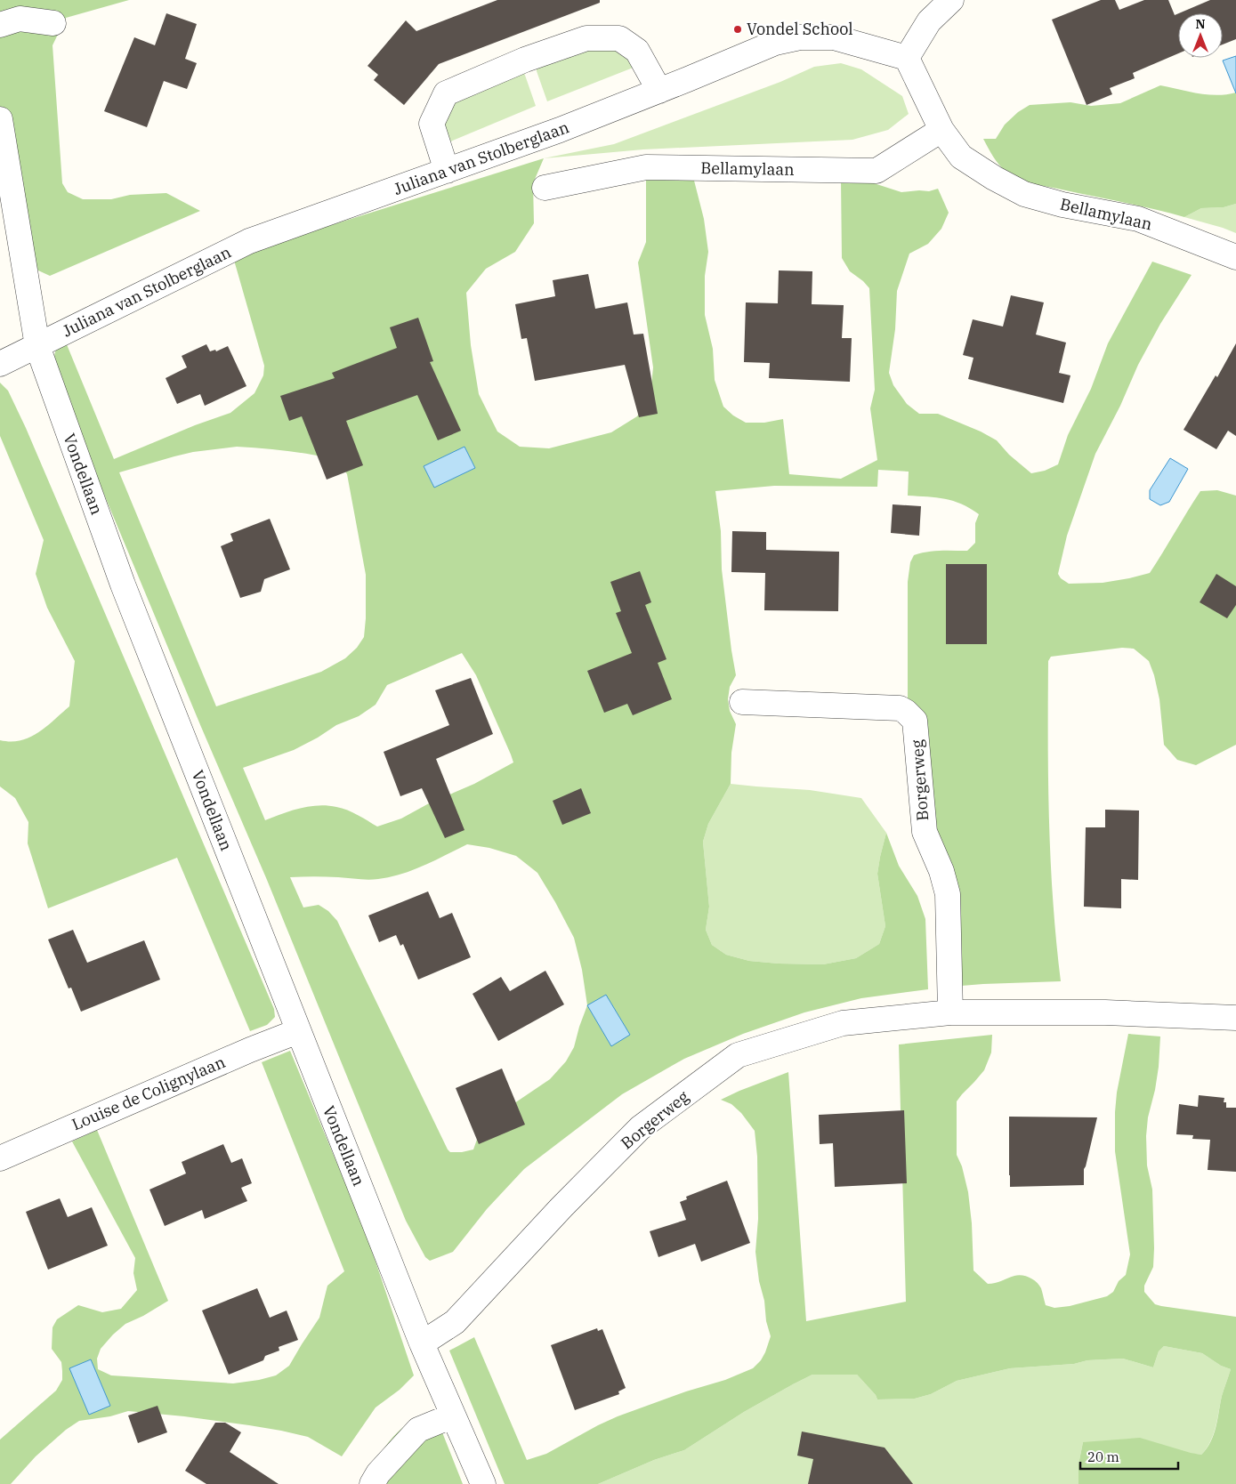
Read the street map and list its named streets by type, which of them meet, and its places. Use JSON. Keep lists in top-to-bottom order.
{
  "streets": {
    "street": [
      "Juliana van Stolberglaan",
      "Bellamylaan",
      "Vondellaan",
      "Borgerweg",
      "Louise de Colignylaan"
    ]
  },
  "crossings": [
    ["Juliana van Stolberglaan", "Bellamylaan"],
    ["Juliana van Stolberglaan", "Vondellaan"],
    ["Vondellaan", "Borgerweg"],
    ["Vondellaan", "Louise de Colignylaan"]
  ],
  "places": ["Vondel School"],
  "scale_bar": "20 m",
  "north": "top"
}
